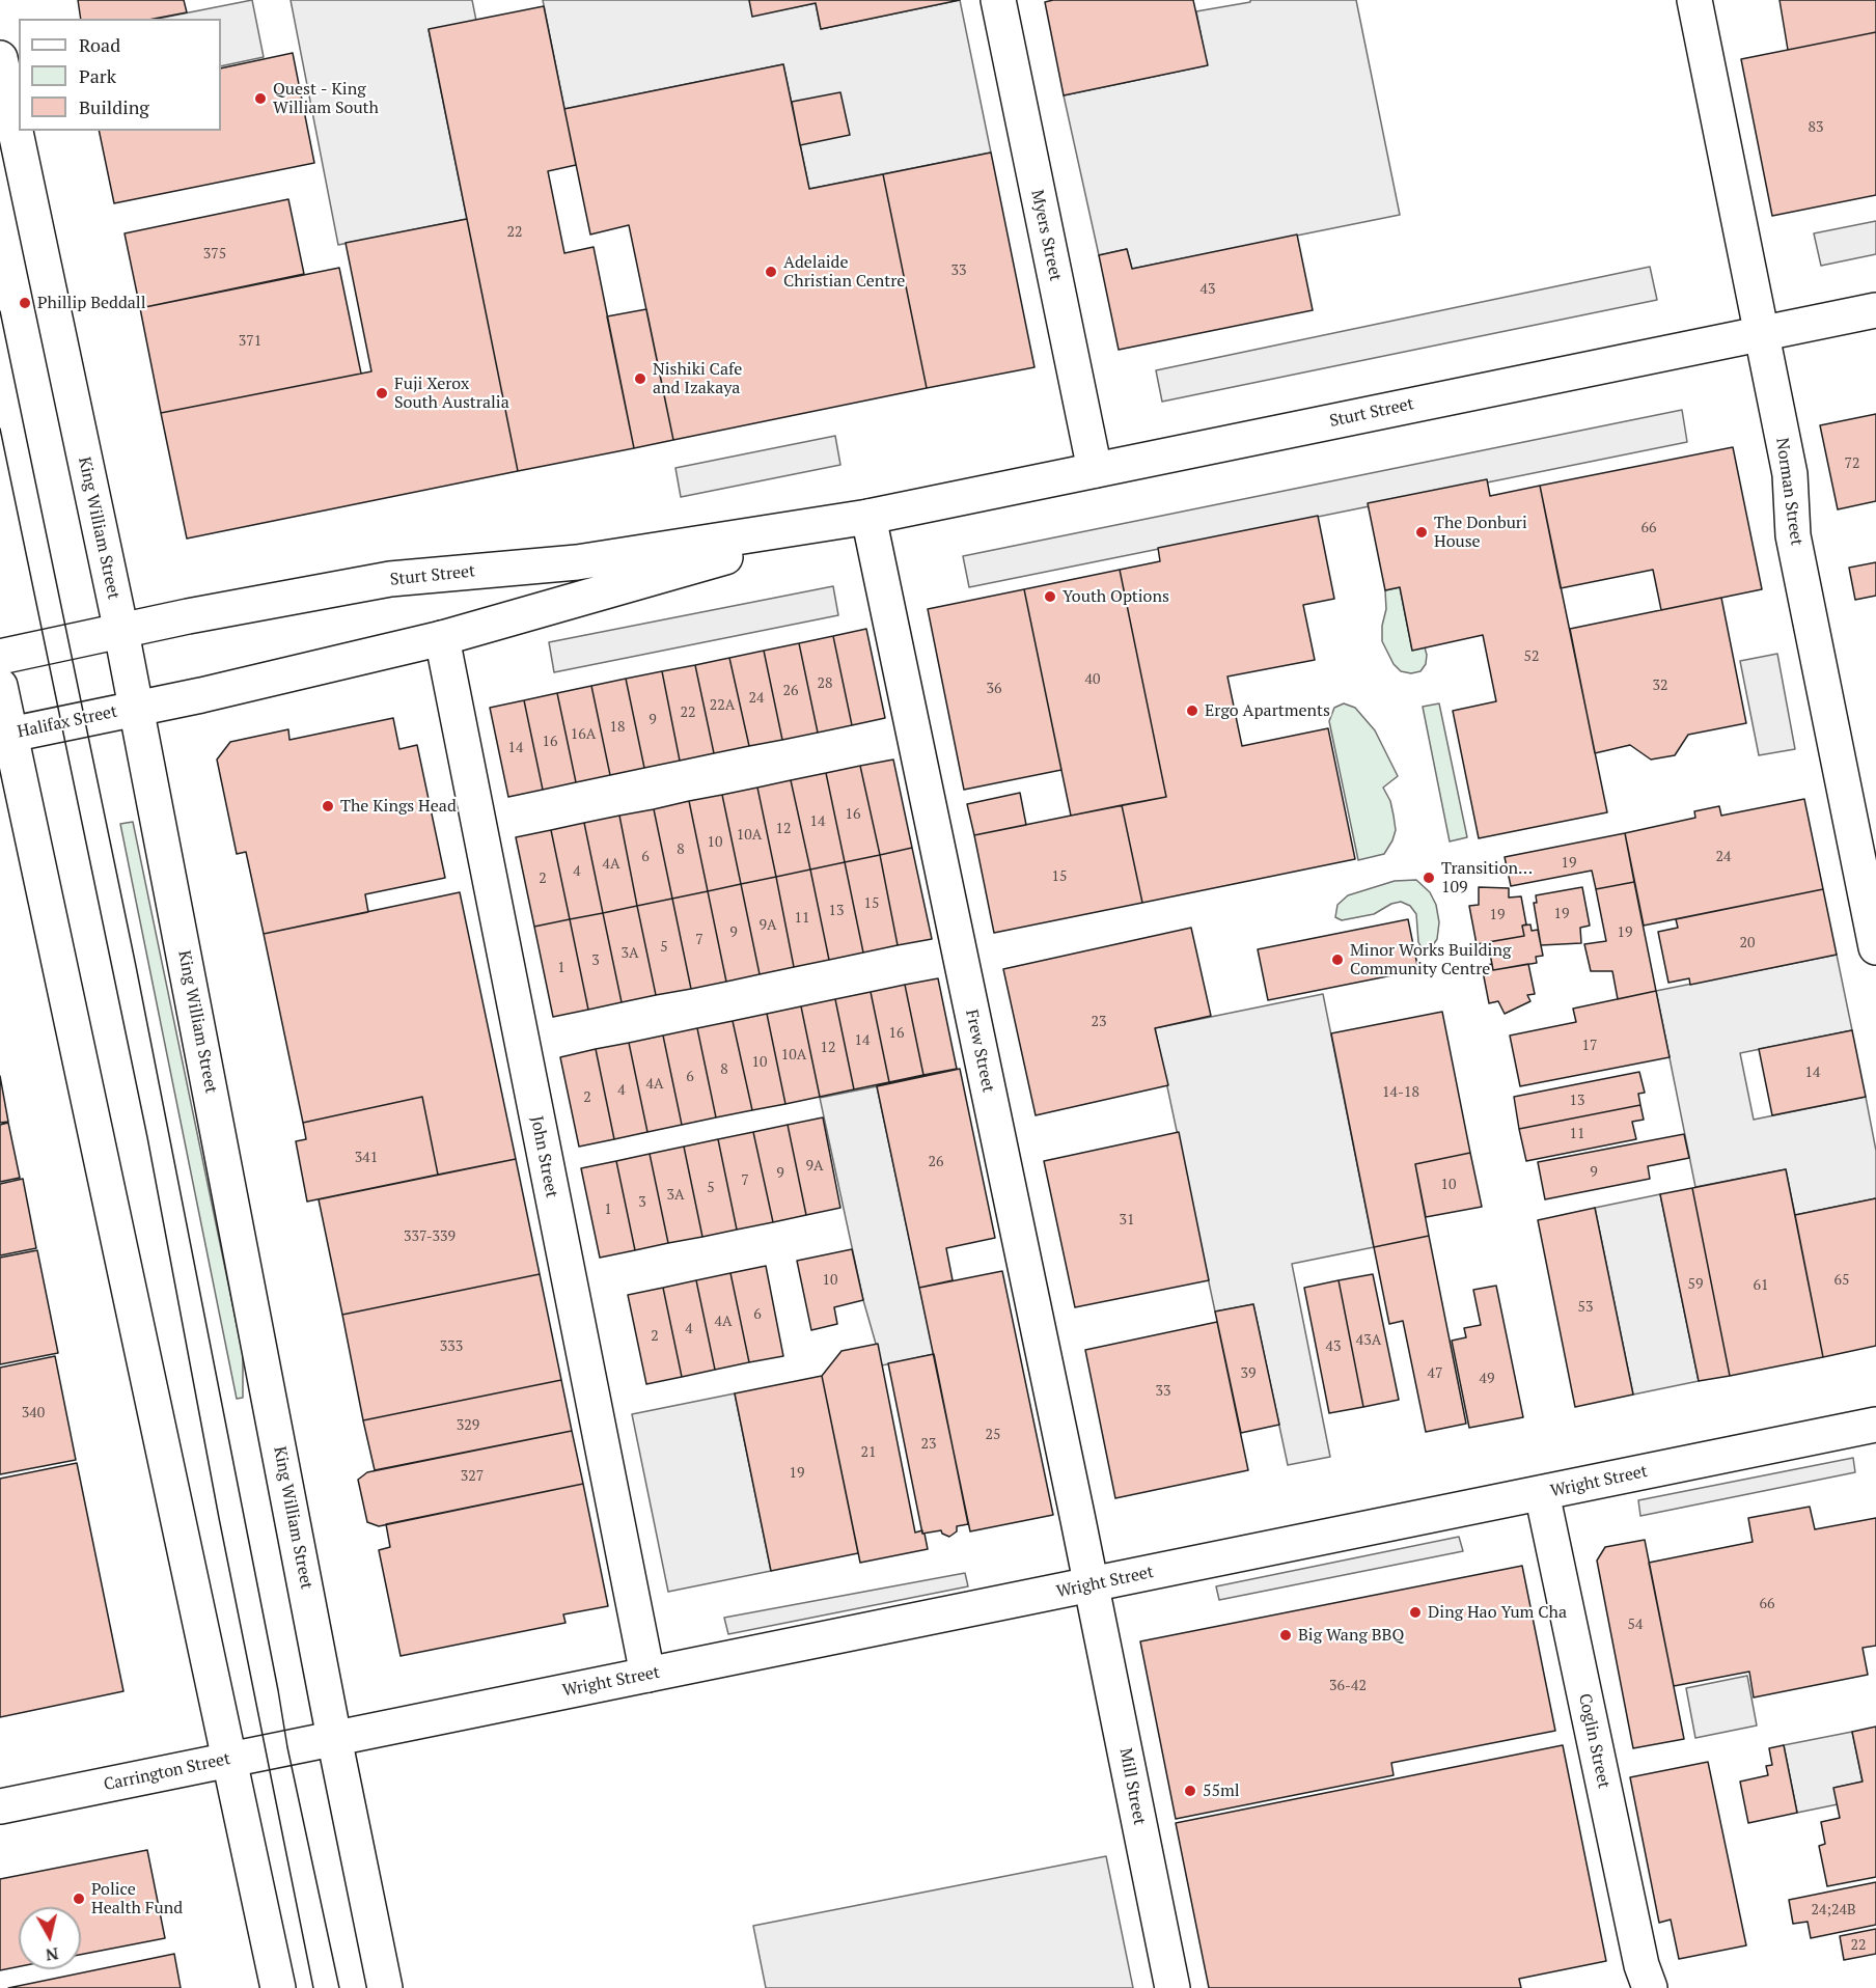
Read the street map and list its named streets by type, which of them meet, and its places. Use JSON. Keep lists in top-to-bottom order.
{
  "streets": {
    "street": [
      "Myers Street",
      "Sturt Street",
      "Norman Street",
      "King William Street",
      "Halifax Street",
      "Frew Street",
      "John Street",
      "Wright Street",
      "Coglin Street",
      "Carrington Street",
      "Mill Street"
    ]
  },
  "crossings": [
    ["Myers Street", "Sturt Street"],
    ["Sturt Street", "Norman Street"],
    ["Sturt Street", "King William Street"],
    ["Sturt Street", "Halifax Street"],
    ["Sturt Street", "Frew Street"],
    ["Sturt Street", "John Street"],
    ["King William Street", "Halifax Street"],
    ["King William Street", "Wright Street"],
    ["King William Street", "Carrington Street"],
    ["Frew Street", "Wright Street"],
    ["Frew Street", "Mill Street"],
    ["John Street", "Wright Street"],
    ["Wright Street", "Coglin Street"],
    ["Wright Street", "Carrington Street"],
    ["Wright Street", "Mill Street"]
  ],
  "places": [
    "Quest - King William South",
    "Adelaide Christian Centre",
    "Phillip Beddall",
    "Nishiki Cafe and Izakaya",
    "Fuji Xerox South Australia",
    "The Donburi House",
    "Youth Options",
    "Ergo Apartments",
    "The Kings Head",
    "Transition... 109",
    "Minor Works Building Community Centre",
    "Ding Hao Yum Cha",
    "Big Wang BBQ",
    "55ml",
    "Police Health Fund"
  ],
  "house_numbers": [
    "83",
    "22",
    "375",
    "33",
    "43",
    "371",
    "72",
    "66",
    "52",
    "40",
    "28",
    "32",
    "36",
    "26",
    "24",
    "22A",
    "22",
    "9",
    "18",
    "16A",
    "16",
    "14",
    "16",
    "14",
    "12",
    "10A",
    "10",
    "8",
    "6",
    "24",
    "19",
    "4A",
    "4",
    "15",
    "2",
    "15",
    "13",
    "19",
    "19",
    "11",
    "9A",
    "9",
    "19",
    "7",
    "20",
    "5",
    "3A",
    "3",
    "1",
    "23",
    "16",
    "14",
    "17",
    "12",
    "10A",
    "10",
    "8",
    "14",
    "6",
    "4A",
    "4",
    "14-18",
    "2",
    "13",
    "11",
    "341",
    "26",
    "9A",
    "9",
    "9",
    "7",
    "10",
    "5",
    "3A",
    "3",
    "1",
    "31",
    "337-339",
    "10",
    "65",
    "59",
    "61",
    "53",
    "6",
    "4A",
    "4",
    "2",
    "43A",
    "333",
    "43",
    "39",
    "47",
    "49",
    "33",
    "340",
    "329",
    "25",
    "23",
    "21",
    "19",
    "327",
    "66",
    "54",
    "36-42",
    "24;24B",
    "22"
  ],
  "legend": ["Road", "Park", "Building"],
  "north": "bottom"
}
